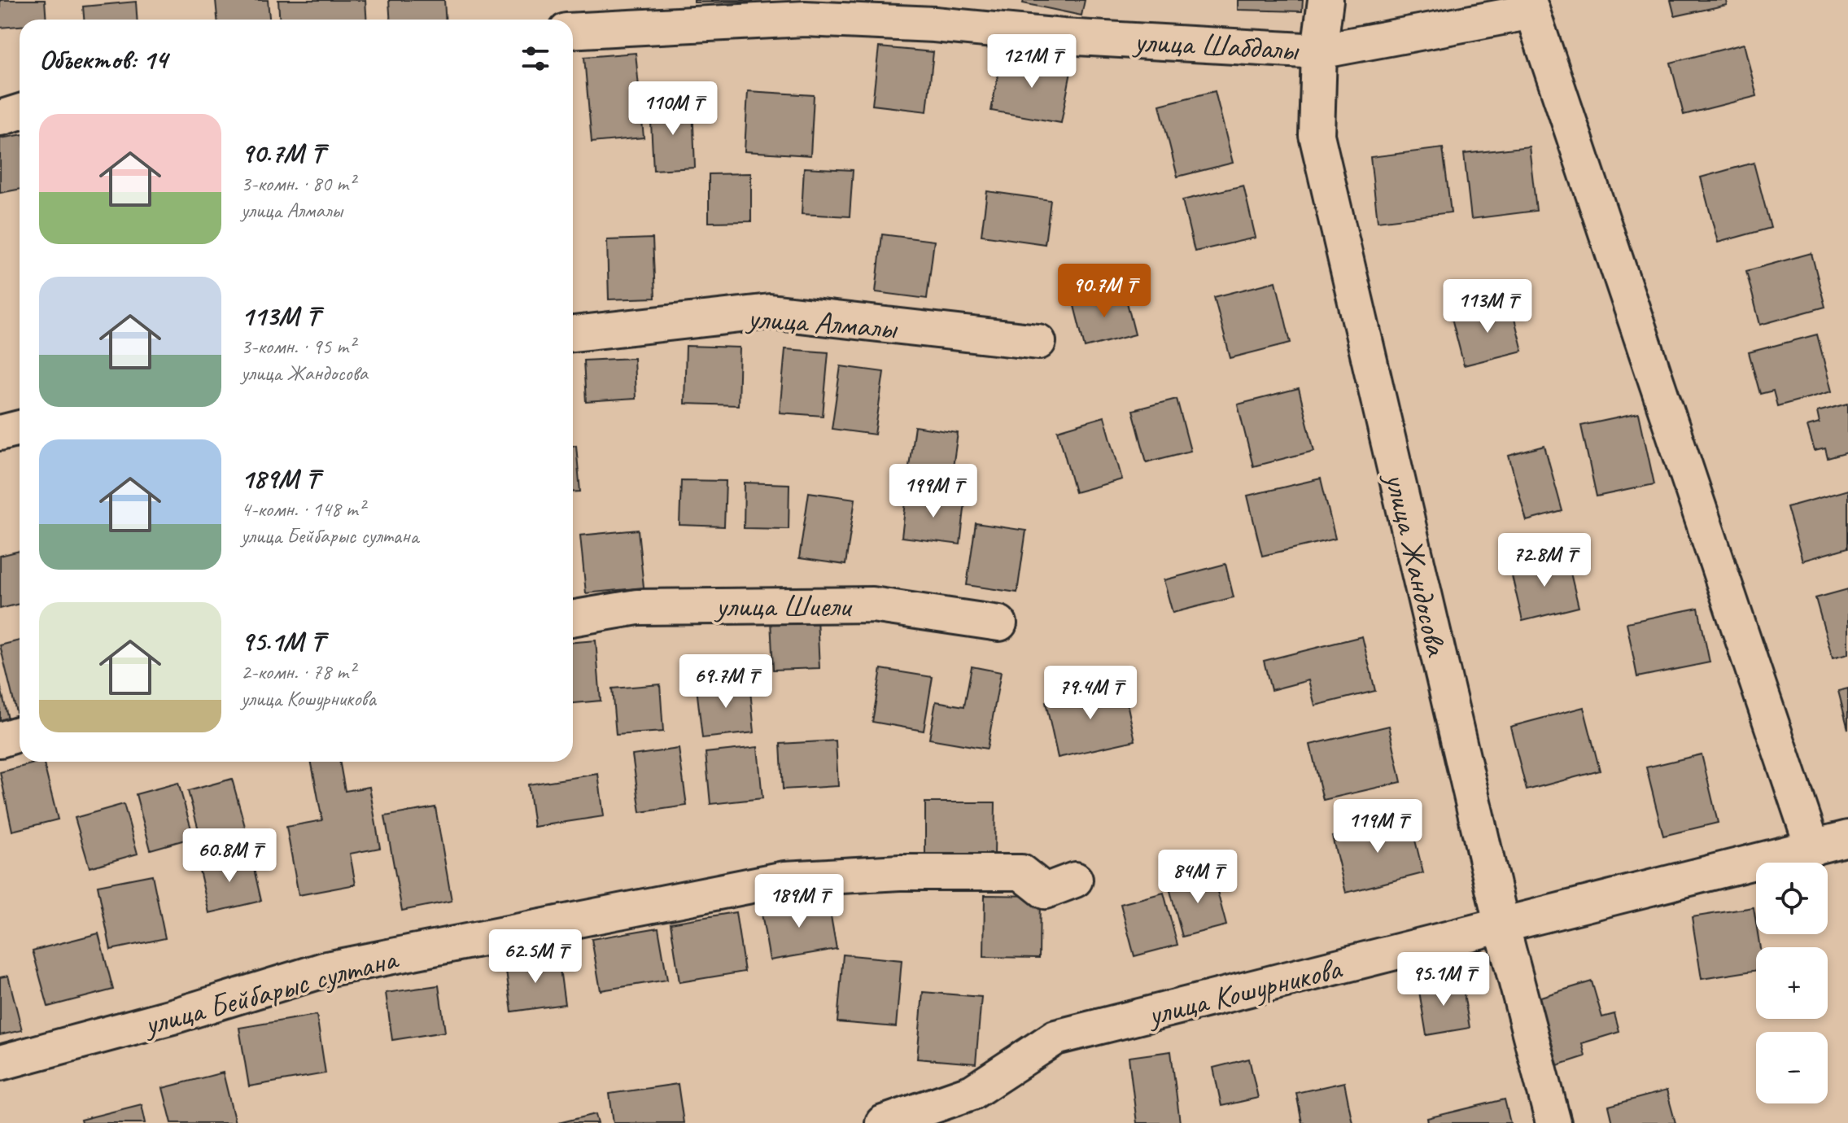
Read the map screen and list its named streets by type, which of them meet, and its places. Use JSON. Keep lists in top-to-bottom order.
{
  "streets": {
    "street": [
      "улица Шабдалы",
      "улица Алмалы",
      "улица Жандосова",
      "улица Шиели",
      "улица Бейбарыс султана",
      "улица Кошурникова"
    ]
  },
  "crossings": [
    ["улица Шабдалы", "улица Жандосова"],
    ["улица Жандосова", "улица Кошурникова"]
  ],
  "page": {
    "heading": "Объектов: 14",
    "price": [
      "121M ₸",
      "110M ₸",
      "90.7M ₸",
      "113M ₸",
      "199M ₸",
      "72.8M ₸",
      "69.7M ₸",
      "79.4M ₸",
      "119M ₸",
      "60.8M ₸",
      "84M ₸",
      "189M ₸",
      "62.5M ₸",
      "95.1M ₸"
    ],
    "list": [
      {
        "name": "90.7M ₸",
        "note": "3-комн. · 80 m² · улица Алмалы"
      },
      {
        "name": "113M ₸",
        "note": "3-комн. · 95 m² · улица Жандосова"
      },
      {
        "name": "189M ₸",
        "note": "4-комн. · 148 m² · улица Бейбарыс султана"
      },
      {
        "name": "95.1M ₸",
        "note": "2-комн. · 78 m² · улица Кошурникова"
      }
    ],
    "map_buttons": ["+", "−"]
  }
}
